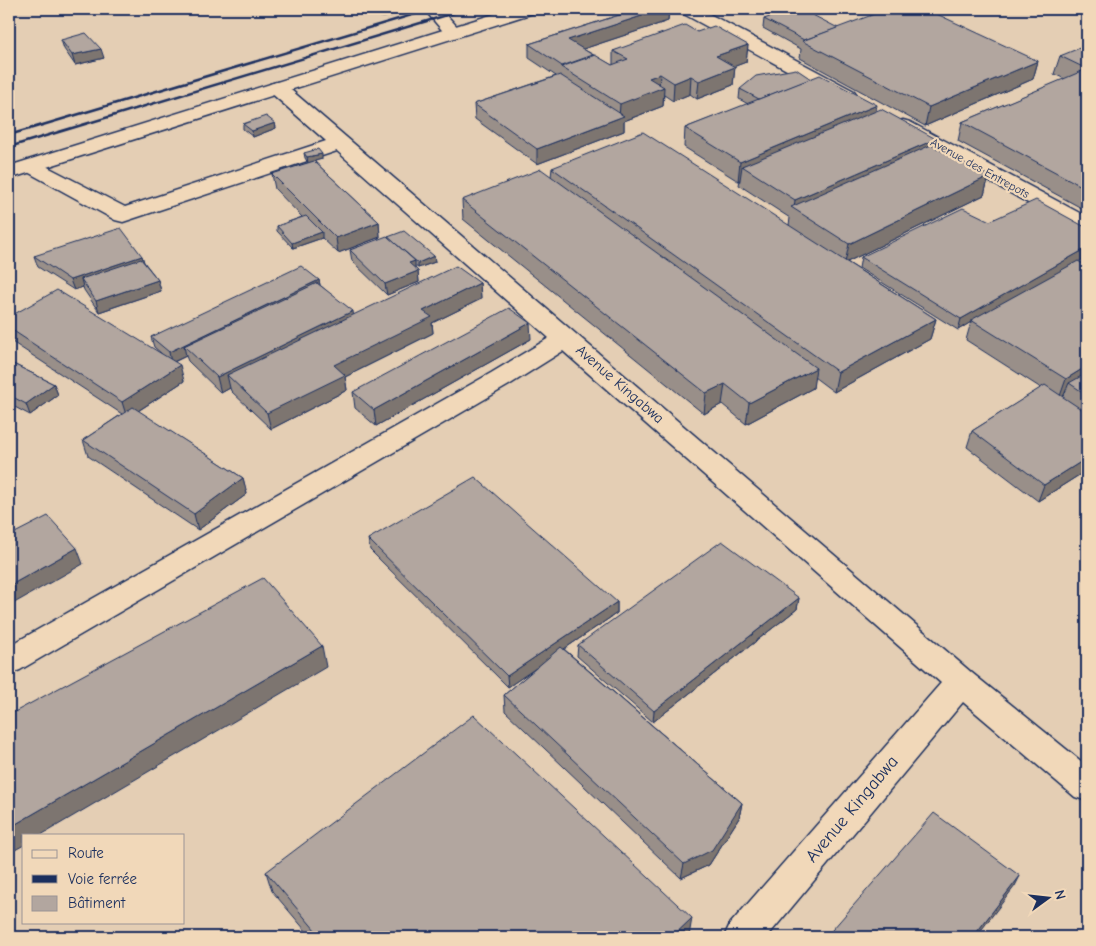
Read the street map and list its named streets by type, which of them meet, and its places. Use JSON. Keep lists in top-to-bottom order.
{
  "streets": {
    "street": ["Avenue des Entrepots", "Avenue Kingabwa"]
  },
  "legend": ["Route", "Voie ferrée", "Bâtiment"],
  "north": "right"
}
